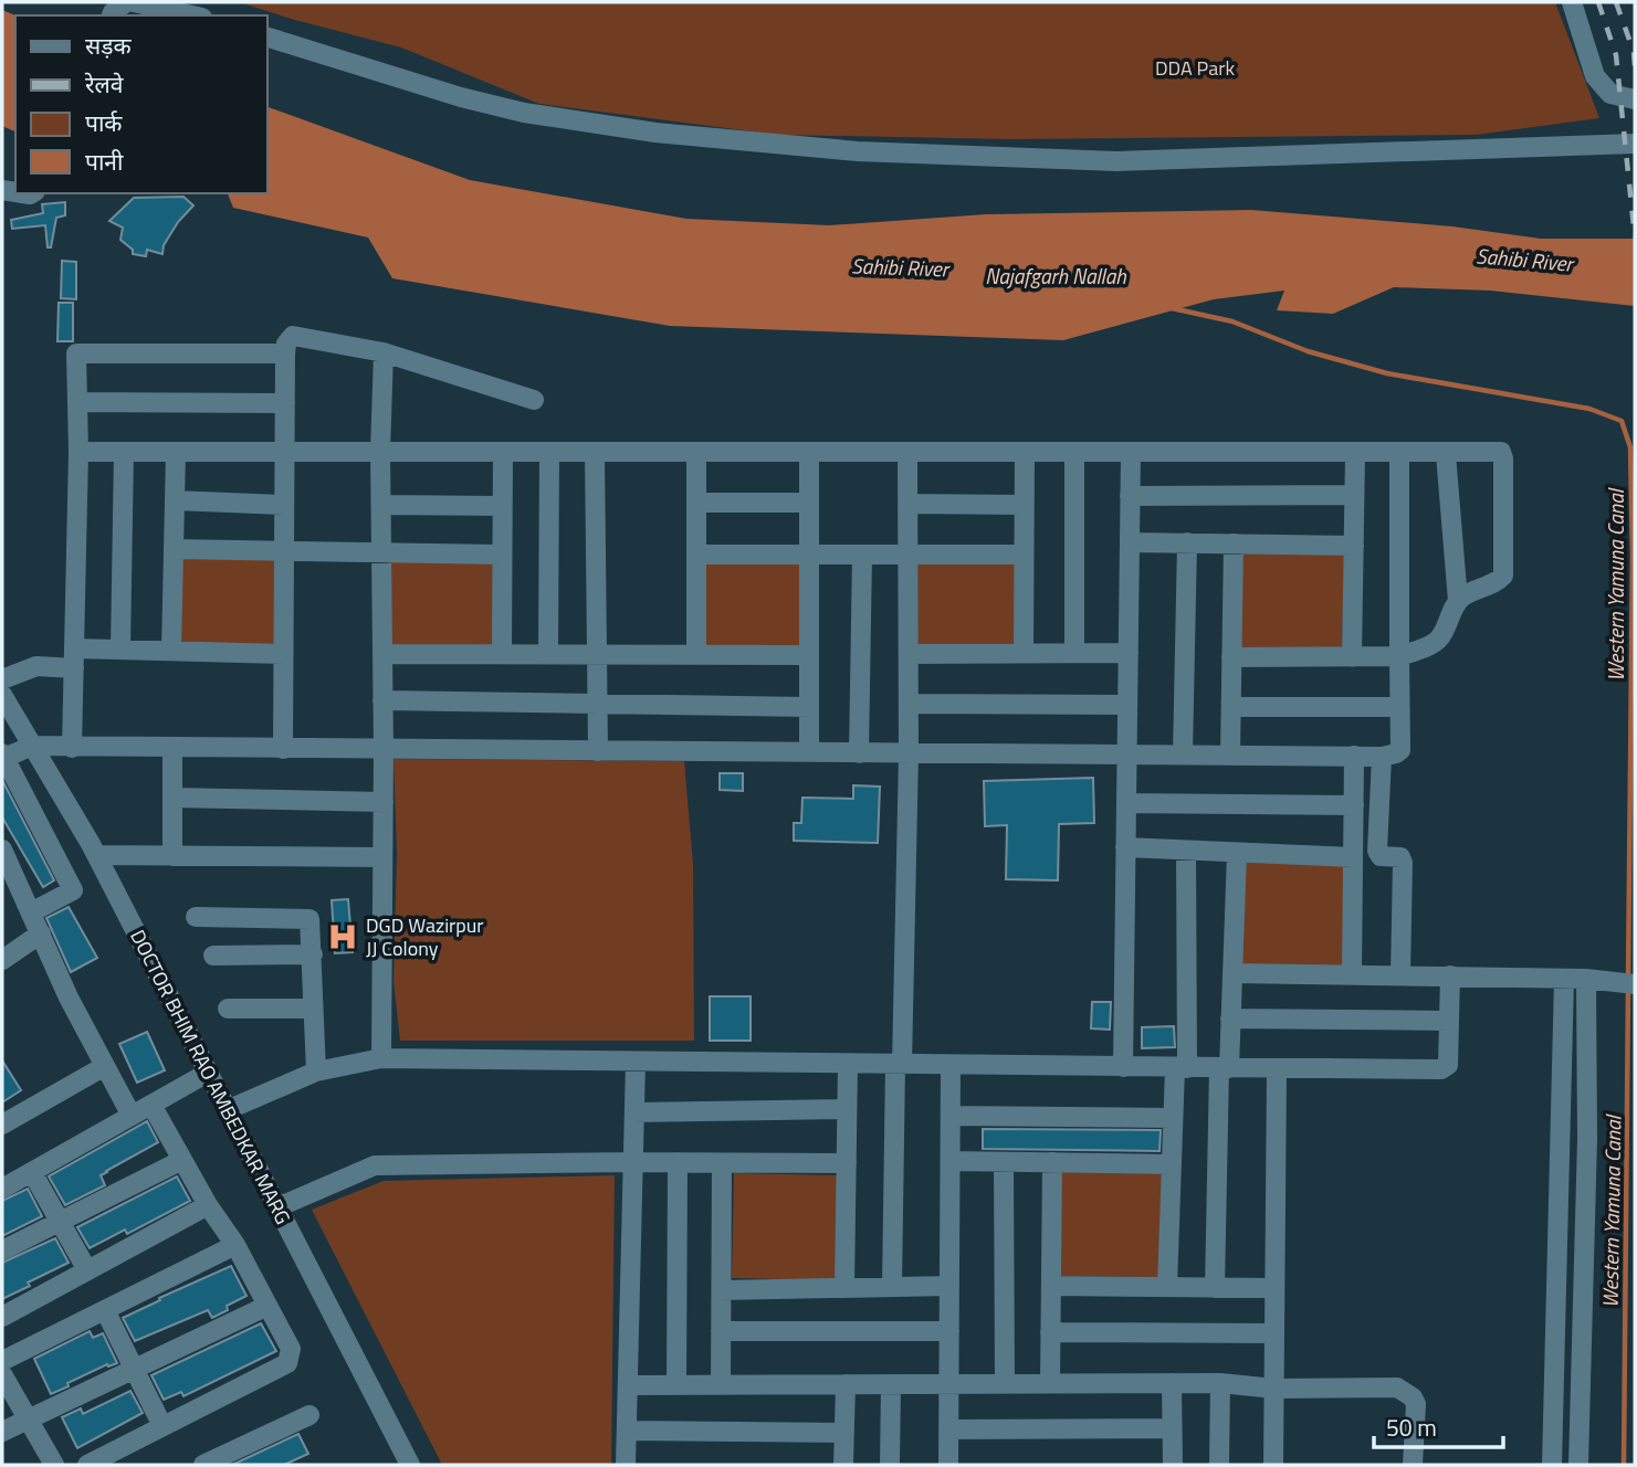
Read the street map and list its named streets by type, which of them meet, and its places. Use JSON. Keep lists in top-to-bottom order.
{
  "streets": {
    "street": ["DOCTOR BHIM RAO AMBEDKAR MARG"]
  },
  "water": ["Sahibi River", "Najafgarh Nallah", "Western Yamuna Canal"],
  "parks": ["DDA Park"],
  "places": {
    "hospital": ["DGD Wazirpur JJ Colony"]
  },
  "legend": [
    "सड़क",
    "रेलवे",
    "पार्क",
    "पानी"
  ],
  "scale_bar": "50 m"
}
